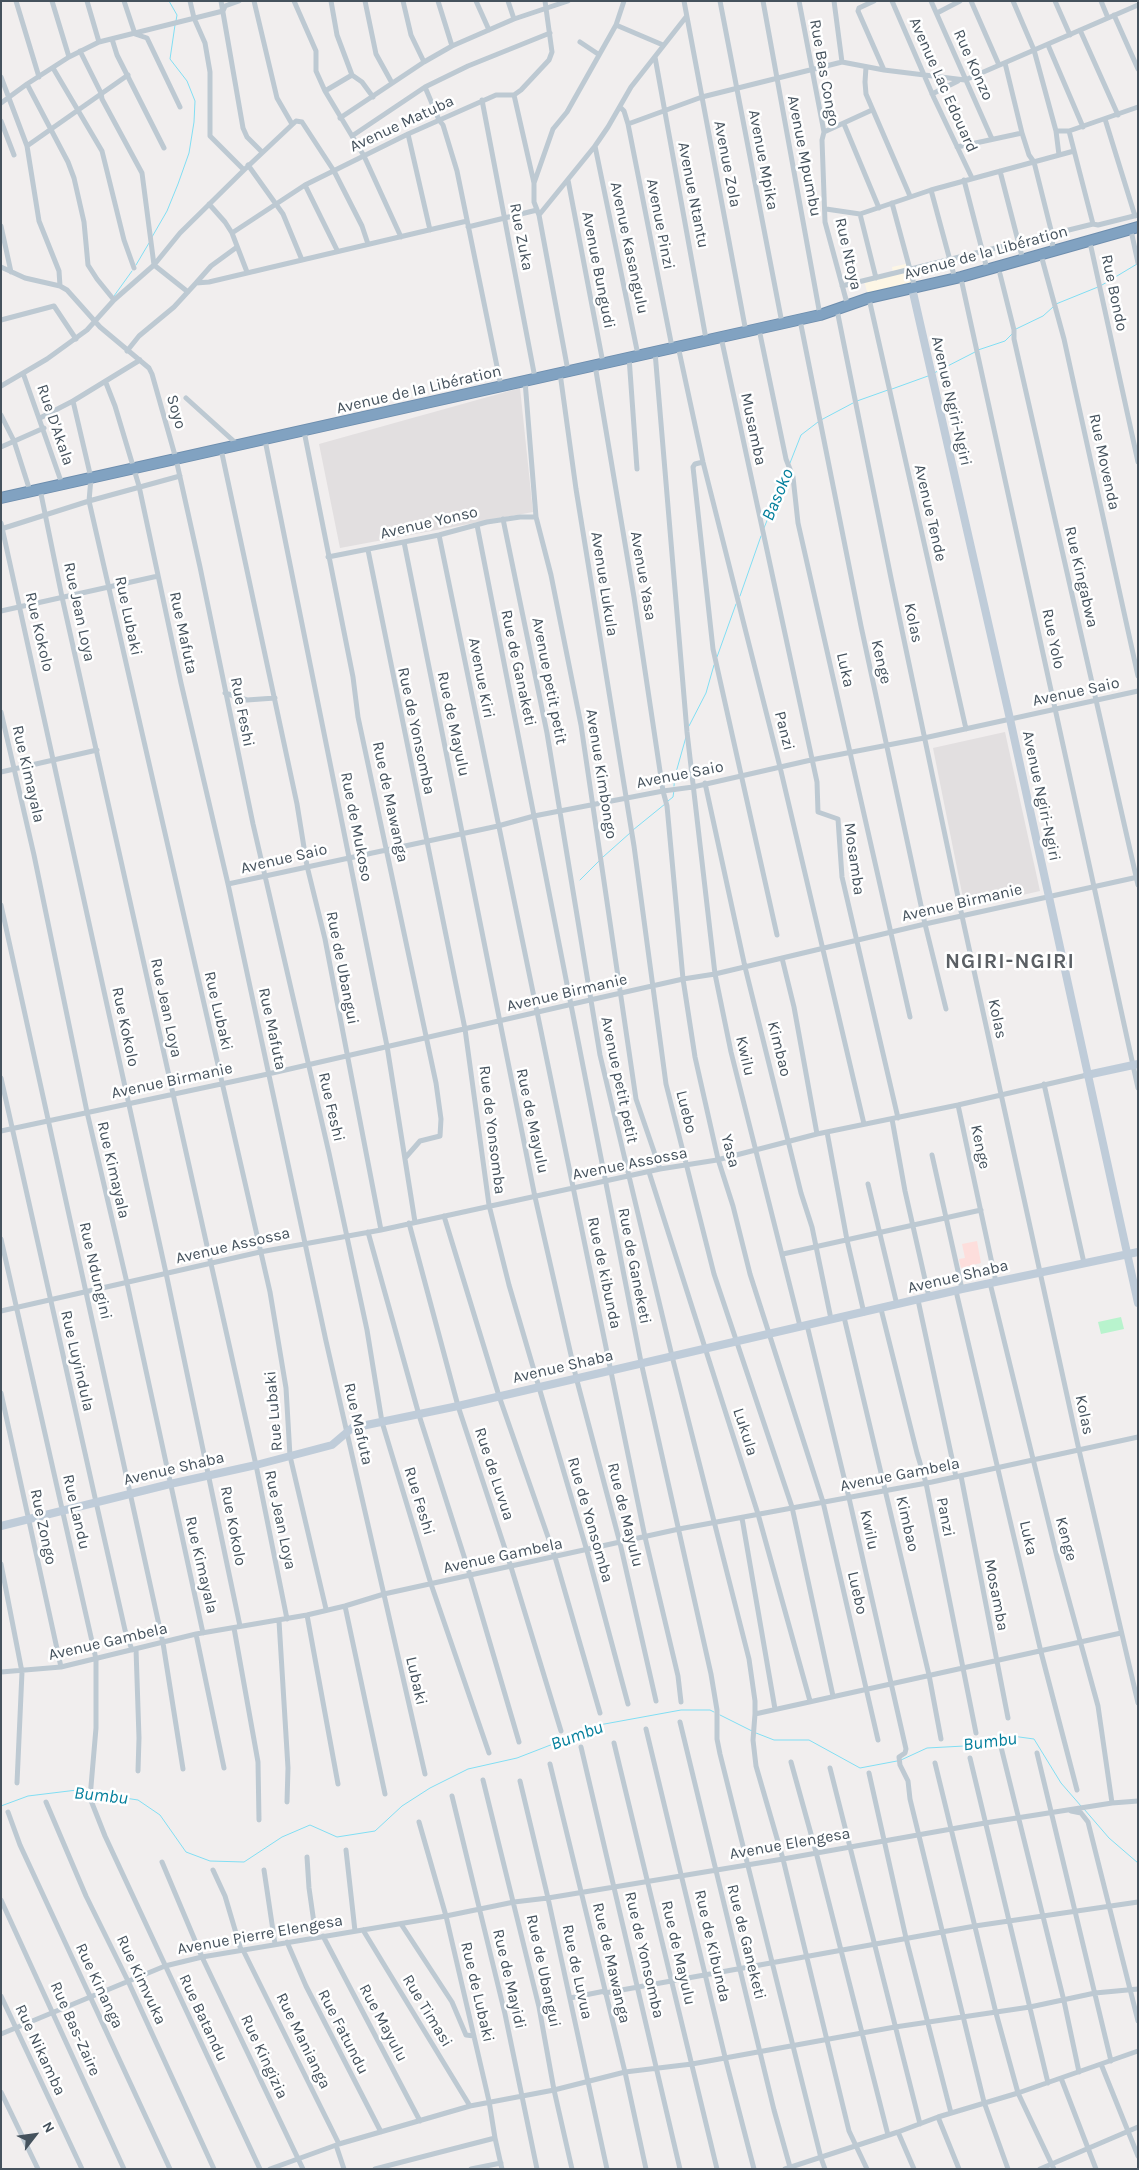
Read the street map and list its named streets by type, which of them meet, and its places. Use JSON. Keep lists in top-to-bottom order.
{
  "streets": {
    "highway": ["Avenue de la Libération"],
    "street": [
      "Rue Konzo",
      "Rue Bas Congo",
      "Avenue Lac Edouard",
      "Avenue Matuba",
      "Avenue Mpumbu",
      "Avenue Mpika",
      "Avenue Zola",
      "Avenue Ntantu",
      "Avenue Pinzi",
      "Rue Zuka",
      "Avenue Kasangulu",
      "Rue Ntoya",
      "Avenue Bungudi",
      "Rue Bondo",
      "Avenue Ngiri-Ngiri",
      "Soyo",
      "Rue D'Akala",
      "Musamba",
      "Rue Movenda",
      "Avenue Tende",
      "Avenue Yonso",
      "Avenue Yasa",
      "Rue Kingabwa",
      "Avenue Lukula",
      "Rue Jean Loya",
      "Rue Lubaki",
      "Kolas",
      "Rue Kokolo",
      "Rue Mafuta",
      "Rue Yolo",
      "Kenge",
      "Rue de Ganaketi",
      "Luka",
      "Avenue Kiri",
      "Avenue petit petit",
      "Avenue Saio",
      "Rue Feshi",
      "Rue de Mayulu",
      "Rue de Yonsomba",
      "Panzi",
      "Rue Kimayala",
      "Avenue Kimbongo",
      "Rue de Mawanga",
      "Rue de Mukoso",
      "Mosamba",
      "Avenue Birmanie",
      "Rue de Ubangui",
      "Kimbao",
      "Kwilu",
      "Luebo",
      "Yasa",
      "Avenue Assossa",
      "Rue de Ganeketi",
      "Rue Ndungini",
      "Rue de kibunda",
      "Avenue Shaba",
      "Rue Luyindula",
      "Lukula",
      "Rue de Luvua",
      "Avenue Gambela",
      "Rue Landu",
      "Rue Zongo",
      "Lubaki",
      "Avenue Elengesa",
      "Avenue Pierre Elengesa",
      "Rue de Kibunda",
      "Rue de Mayidi",
      "Rue Kimvuka",
      "Rue Kinanga",
      "Rue de Lubaki",
      "Rue Timasi",
      "Rue Batandu",
      "Rue Mayulu",
      "Rue Bas-Zaire",
      "Rue Fatundu",
      "Rue Manianga",
      "Rue Nikamba",
      "Rue Kingizia"
    ]
  },
  "crossings": [
    ["Rue Bas Congo", "Rue Ntoya"],
    ["Avenue Matuba", "Rue Zuka"],
    ["Avenue Matuba", "Avenue Lukula"],
    ["Avenue Mpumbu", "Avenue de la Libération"],
    ["Avenue Mpika", "Avenue de la Libération"],
    ["Avenue Zola", "Avenue de la Libération"],
    ["Avenue Ntantu", "Avenue de la Libération"],
    ["Avenue Pinzi", "Avenue de la Libération"],
    ["Avenue Pinzi", "Panzi"],
    ["Rue Zuka", "Avenue de la Libération"],
    ["Rue Zuka", "Avenue Kimbongo"],
    ["Avenue Kasangulu", "Avenue de la Libération"],
    ["Avenue de la Libération", "Rue Ntoya"],
    ["Avenue de la Libération", "Avenue Bungudi"],
    ["Avenue de la Libération", "Rue Bondo"],
    ["Avenue de la Libération", "Avenue Ngiri-Ngiri"],
    ["Avenue de la Libération", "Soyo"],
    ["Avenue de la Libération", "Rue D'Akala"],
    ["Avenue de la Libération", "Musamba"],
    ["Avenue de la Libération", "Rue Movenda"],
    ["Avenue de la Libération", "Avenue Tende"],
    ["Avenue de la Libération", "Avenue Yasa"],
    ["Avenue de la Libération", "Rue Kingabwa"],
    ["Avenue de la Libération", "Avenue Lukula"],
    ["Avenue de la Libération", "Rue Jean Loya"],
    ["Avenue de la Libération", "Rue Lubaki"],
    ["Avenue de la Libération", "Kolas"],
    ["Avenue de la Libération", "Rue Mafuta"],
    ["Avenue de la Libération", "Rue Yolo"],
    ["Avenue de la Libération", "Kenge"],
    ["Avenue de la Libération", "Luka"],
    ["Avenue de la Libération", "Rue Feshi"],
    ["Avenue de la Libération", "Panzi"],
    ["Avenue de la Libération", "Avenue Kimbongo"],
    ["Avenue de la Libération", "Rue de Mawanga"],
    ["Avenue de la Libération", "Rue de Mukoso"],
    ["Avenue de la Libération", "Kwilu"],
    ["Rue Ntoya", "Kolas"],
    ["Avenue Bungudi", "Avenue Yasa"],
    ["Avenue Ngiri-Ngiri", "Avenue Saio"],
    ["Avenue Ngiri-Ngiri", "Avenue Birmanie"],
    ["Avenue Ngiri-Ngiri", "Avenue Assossa"],
    ["Avenue Ngiri-Ngiri", "Avenue Shaba"],
    ["Soyo", "Rue Feshi"],
    ["Musamba", "Mosamba"],
    ["Avenue Tende", "Avenue Saio"],
    ["Avenue Yonso", "Rue de Ganaketi"],
    ["Avenue Yonso", "Avenue Kiri"],
    ["Avenue Yonso", "Avenue petit petit"],
    ["Avenue Yonso", "Rue de Mayulu"],
    ["Avenue Yonso", "Rue de Yonsomba"],
    ["Avenue Yonso", "Avenue Kimbongo"],
    ["Avenue Yonso", "Rue de Mawanga"],
    ["Avenue Yasa", "Avenue Saio"],
    ["Avenue Yasa", "Yasa"],
    ["Rue Kingabwa", "Avenue Saio"],
    ["Rue Kingabwa", "Avenue Birmanie"],
    ["Avenue Lukula", "Avenue Saio"],
    ["Avenue Lukula", "Luebo"],
    ["Rue Jean Loya", "Avenue Birmanie"],
    ["Rue Jean Loya", "Avenue Assossa"],
    ["Rue Jean Loya", "Avenue Shaba"],
    ["Rue Jean Loya", "Avenue Gambela"],
    ["Rue Lubaki", "Avenue Birmanie"],
    ["Rue Lubaki", "Avenue Assossa"],
    ["Rue Lubaki", "Avenue Shaba"],
    ["Rue Lubaki", "Avenue Gambela"],
    ["Kolas", "Avenue Saio"],
    ["Kolas", "Avenue Birmanie"],
    ["Kolas", "Avenue Assossa"],
    ["Kolas", "Avenue Shaba"],
    ["Kolas", "Avenue Gambela"],
    ["Rue Kokolo", "Avenue Birmanie"],
    ["Rue Kokolo", "Avenue Assossa"],
    ["Rue Kokolo", "Avenue Shaba"],
    ["Rue Kokolo", "Avenue Gambela"],
    ["Rue Mafuta", "Avenue Saio"],
    ["Rue Mafuta", "Avenue Birmanie"],
    ["Rue Mafuta", "Avenue Assossa"],
    ["Rue Mafuta", "Avenue Shaba"],
    ["Rue Mafuta", "Avenue Gambela"],
    ["Rue Mafuta", "Lubaki"],
    ["Rue Yolo", "Avenue Saio"],
    ["Rue Yolo", "Avenue Birmanie"],
    ["Kenge", "Avenue Saio"],
    ["Kenge", "Avenue Birmanie"],
    ["Kenge", "Avenue Assossa"],
    ["Kenge", "Avenue Shaba"],
    ["Kenge", "Avenue Gambela"],
    ["Kenge", "Avenue Elengesa"],
    ["Rue de Ganaketi", "Avenue Saio"],
    ["Rue de Ganaketi", "Rue de Ganeketi"],
    ["Luka", "Avenue Saio"],
    ["Luka", "Avenue Birmanie"],
    ["Luka", "Avenue Shaba"],
    ["Luka", "Avenue Gambela"],
    ["Avenue Kiri", "Avenue Saio"],
    ["Avenue Kiri", "Rue de kibunda"],
    ["Avenue petit petit", "Avenue Saio"],
    ["Avenue petit petit", "Avenue Birmanie"],
    ["Avenue petit petit", "Avenue Assossa"],
    ["Avenue petit petit", "Avenue Shaba"],
    ["Avenue petit petit", "Avenue Gambela"],
    ["Avenue petit petit", "Avenue Elengesa"],
    ["Avenue Saio", "Rue Feshi"],
    ["Avenue Saio", "Rue de Mayulu"],
    ["Avenue Saio", "Rue de Yonsomba"],
    ["Avenue Saio", "Panzi"],
    ["Avenue Saio", "Avenue Kimbongo"],
    ["Avenue Saio", "Rue de Mawanga"],
    ["Avenue Saio", "Rue de Mukoso"],
    ["Avenue Saio", "Mosamba"],
    ["Avenue Saio", "Rue de Ubangui"],
    ["Avenue Saio", "Kimbao"],
    ["Avenue Saio", "Kwilu"],
    ["Avenue Saio", "Luebo"],
    ["Avenue Saio", "Yasa"],
    ["Avenue Saio", "Rue de Ganeketi"],
    ["Rue Feshi", "Avenue Birmanie"],
    ["Rue Feshi", "Avenue Assossa"],
    ["Rue Feshi", "Avenue Shaba"],
    ["Rue Feshi", "Avenue Gambela"],
    ["Rue de Mayulu", "Avenue Birmanie"],
    ["Rue de Mayulu", "Avenue Assossa"],
    ["Rue de Mayulu", "Avenue Shaba"],
    ["Rue de Mayulu", "Avenue Gambela"],
    ["Rue de Mayulu", "Avenue Elengesa"],
    ["Rue de Yonsomba", "Avenue Birmanie"],
    ["Rue de Yonsomba", "Avenue Assossa"],
    ["Rue de Yonsomba", "Avenue Shaba"],
    ["Rue de Yonsomba", "Avenue Gambela"],
    ["Rue de Yonsomba", "Avenue Elengesa"],
    ["Panzi", "Avenue Birmanie"],
    ["Panzi", "Avenue Assossa"],
    ["Panzi", "Avenue Shaba"],
    ["Panzi", "Avenue Gambela"],
    ["Rue Kimayala", "Avenue Birmanie"],
    ["Rue Kimayala", "Avenue Assossa"],
    ["Rue Kimayala", "Avenue Shaba"],
    ["Rue Kimayala", "Avenue Gambela"],
    ["Avenue Kimbongo", "Avenue Birmanie"],
    ["Avenue Kimbongo", "Avenue Assossa"],
    ["Rue de Mawanga", "Rue de Mukoso"],
    ["Rue de Mawanga", "Avenue Birmanie"],
    ["Rue de Mawanga", "Avenue Elengesa"],
    ["Rue de Mukoso", "Avenue Birmanie"],
    ["Rue de Mukoso", "Avenue Assossa"],
    ["Rue de Mukoso", "Rue de Luvua"],
    ["Mosamba", "Avenue Birmanie"],
    ["Mosamba", "Avenue Assossa"],
    ["Mosamba", "Avenue Shaba"],
    ["Mosamba", "Avenue Gambela"],
    ["Avenue Birmanie", "Rue de Ubangui"],
    ["Avenue Birmanie", "Kimbao"],
    ["Avenue Birmanie", "Kwilu"],
    ["Avenue Birmanie", "Luebo"],
    ["Avenue Birmanie", "Yasa"],
    ["Avenue Birmanie", "Rue de Ganeketi"],
    ["Avenue Birmanie", "Rue Ndungini"],
    ["Avenue Birmanie", "Rue de kibunda"],
    ["Avenue Birmanie", "Rue Luyindula"],
    ["Rue de Ubangui", "Avenue Assossa"],
    ["Rue de Ubangui", "Avenue Elengesa"],
    ["Kimbao", "Avenue Assossa"],
    ["Kimbao", "Avenue Shaba"],
    ["Kimbao", "Avenue Gambela"],
    ["Kwilu", "Avenue Assossa"],
    ["Kwilu", "Avenue Shaba"],
    ["Kwilu", "Avenue Gambela"],
    ["Kwilu", "Avenue Elengesa"],
    ["Luebo", "Yasa"],
    ["Luebo", "Avenue Assossa"],
    ["Luebo", "Avenue Shaba"],
    ["Luebo", "Avenue Gambela"],
    ["Yasa", "Avenue Assossa"],
    ["Yasa", "Avenue Shaba"],
    ["Yasa", "Avenue Gambela"],
    ["Avenue Assossa", "Rue de Ganeketi"],
    ["Avenue Assossa", "Rue Ndungini"],
    ["Avenue Assossa", "Rue de kibunda"],
    ["Avenue Assossa", "Rue Luyindula"],
    ["Avenue Assossa", "Lukula"],
    ["Avenue Assossa", "Rue de Luvua"],
    ["Avenue Assossa", "Rue Landu"],
    ["Rue de Ganeketi", "Avenue Shaba"],
    ["Rue de Ganeketi", "Avenue Gambela"],
    ["Rue de Ganeketi", "Avenue Elengesa"],
    ["Rue Ndungini", "Avenue Shaba"],
    ["Rue Ndungini", "Avenue Gambela"],
    ["Rue de kibunda", "Avenue Shaba"],
    ["Rue de kibunda", "Avenue Gambela"],
    ["Avenue Shaba", "Rue Luyindula"],
    ["Avenue Shaba", "Lukula"],
    ["Avenue Shaba", "Rue de Luvua"],
    ["Avenue Shaba", "Rue Landu"],
    ["Avenue Shaba", "Rue Zongo"],
    ["Rue Luyindula", "Avenue Gambela"],
    ["Lukula", "Avenue Gambela"],
    ["Rue de Luvua", "Avenue Gambela"],
    ["Rue de Luvua", "Avenue Elengesa"],
    ["Avenue Gambela", "Rue Landu"],
    ["Avenue Gambela", "Rue Zongo"],
    ["Avenue Gambela", "Lubaki"],
    ["Rue Landu", "Rue Batandu"],
    ["Avenue Elengesa", "Avenue Pierre Elengesa"],
    ["Avenue Elengesa", "Rue de Kibunda"],
    ["Avenue Elengesa", "Rue de Mayidi"],
    ["Avenue Elengesa", "Rue de Lubaki"],
    ["Avenue Pierre Elengesa", "Rue Kimvuka"],
    ["Avenue Pierre Elengesa", "Rue Kinanga"],
    ["Avenue Pierre Elengesa", "Rue de Lubaki"],
    ["Avenue Pierre Elengesa", "Rue Timasi"],
    ["Avenue Pierre Elengesa", "Rue Batandu"],
    ["Avenue Pierre Elengesa", "Rue Mayulu"],
    ["Avenue Pierre Elengesa", "Rue Bas-Zaire"],
    ["Avenue Pierre Elengesa", "Rue Fatundu"],
    ["Avenue Pierre Elengesa", "Rue Manianga"],
    ["Avenue Pierre Elengesa", "Rue Nikamba"],
    ["Avenue Pierre Elengesa", "Rue Kingizia"]
  ],
  "districts": ["NGIRI-NGIRI"],
  "water": ["Basoko", "Bumbu"],
  "north": "top right"
}
